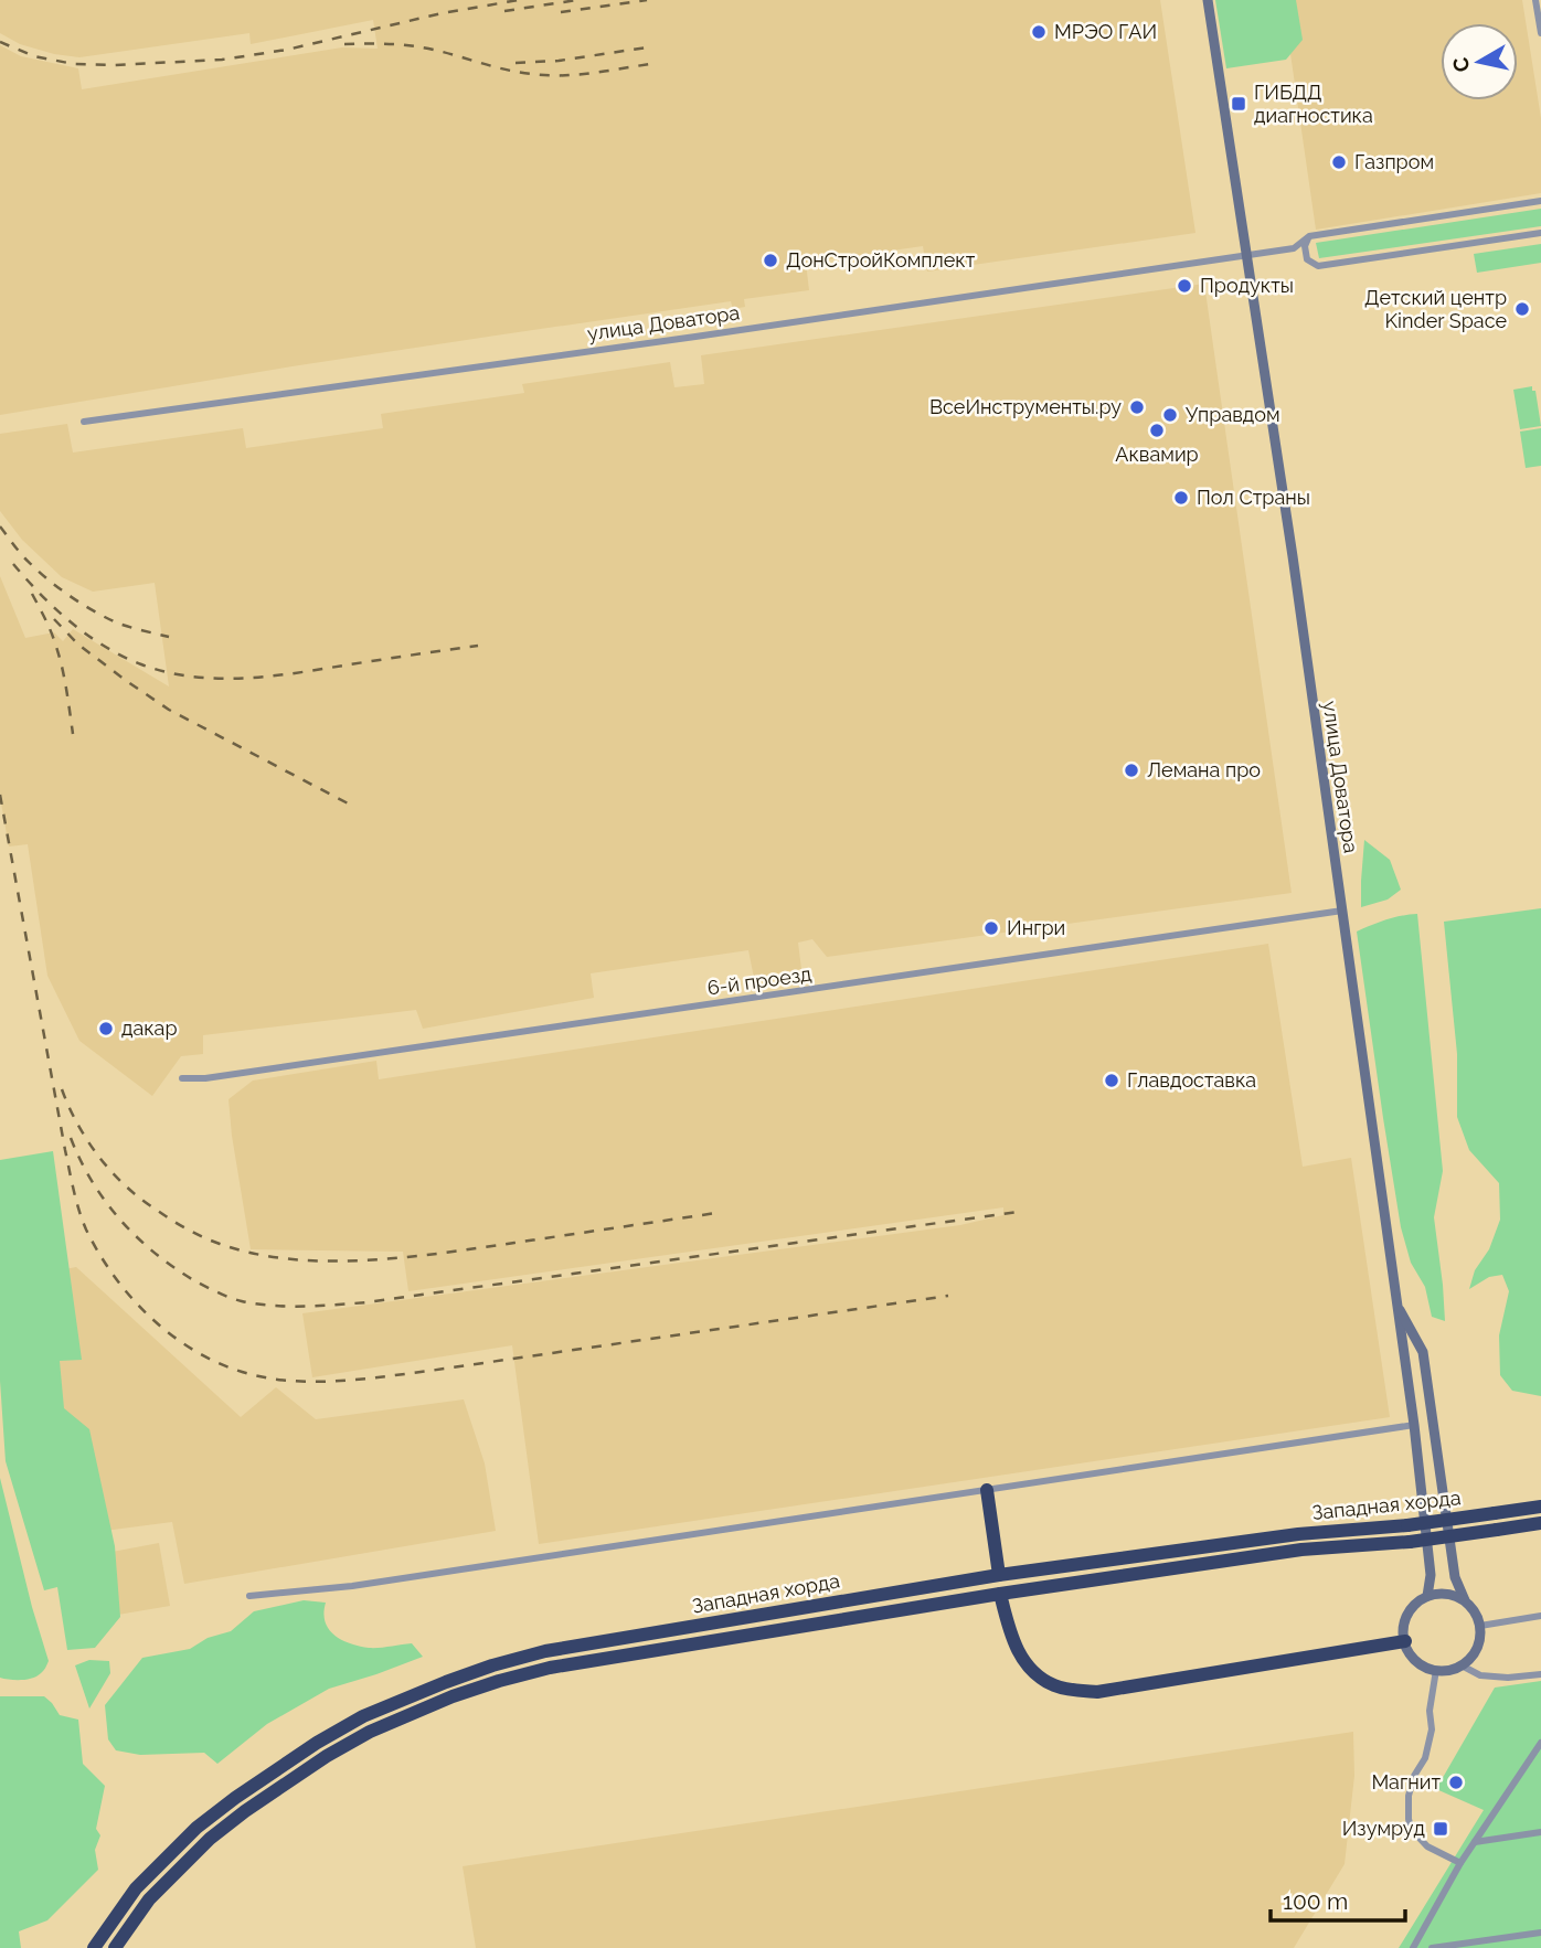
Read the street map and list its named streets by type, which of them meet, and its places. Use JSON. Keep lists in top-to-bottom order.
{
  "streets": {
    "highway": ["Западная хорда"],
    "street": ["улица Доватора", "6-й проезд"]
  },
  "crossings": [
    ["улица Доватора", "6-й проезд"]
  ],
  "places": {
    "other": [
      "МРЭО ГАИ",
      "Газпром",
      "ДонСтройКомплект",
      "Продукты",
      "Детский центр Kinder Space",
      "ВсеИнструменты.ру",
      "Управдом",
      "Аквамир",
      "Пол Страны",
      "Лемана про",
      "Ингри",
      "дакар",
      "Главдоставка",
      "Магнит"
    ],
    "transit": ["ГИБДД диагностика", "Изумруд"]
  },
  "scale_bar": "100 m",
  "north": "left"
}
